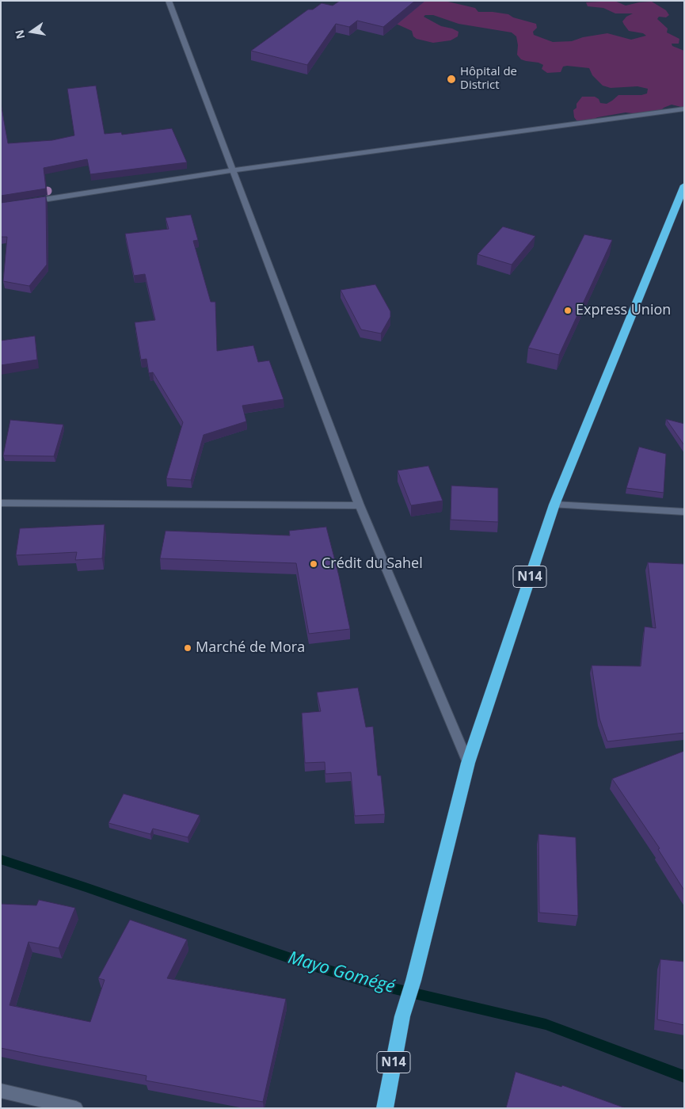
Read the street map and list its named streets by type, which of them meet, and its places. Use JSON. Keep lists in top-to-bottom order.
{
  "streets": {
    "highway": ["N14"]
  },
  "water": ["Mayo Gomégé"],
  "places": [
    "Hôpital de District",
    "Express Union",
    "Crédit du Sahel",
    "Marché de Mora"
  ],
  "north": "left"
}
